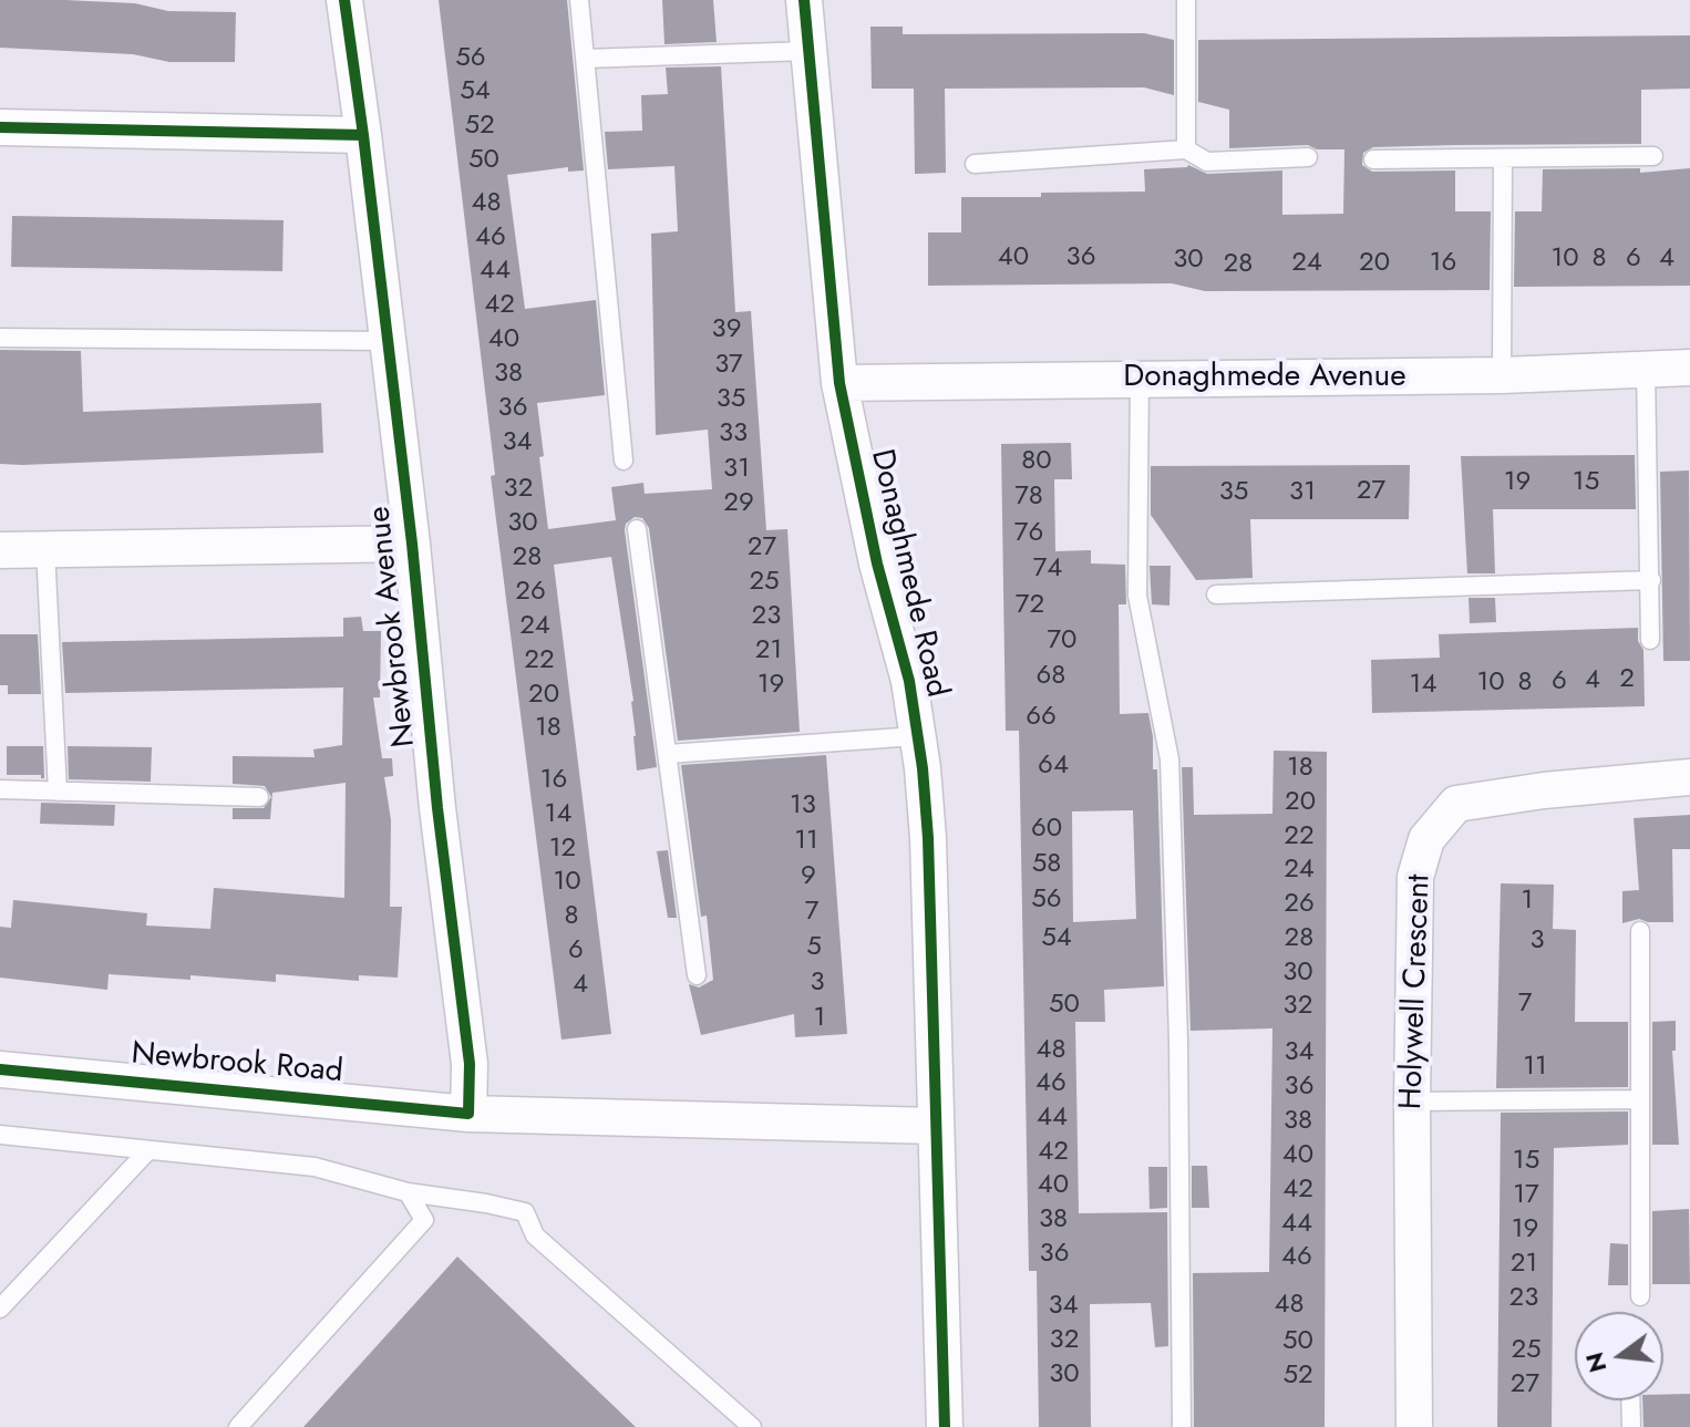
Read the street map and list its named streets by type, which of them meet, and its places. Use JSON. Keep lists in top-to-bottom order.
{
  "streets": {
    "street": [
      "Donaghmede Avenue",
      "Donaghmede Road",
      "Newbrook Avenue",
      "Holywell Crescent",
      "Newbrook Road"
    ]
  },
  "crossings": [
    ["Donaghmede Avenue", "Donaghmede Road"],
    ["Donaghmede Road", "Newbrook Road"],
    ["Newbrook Avenue", "Newbrook Road"]
  ],
  "house_numbers": [
    "56",
    "54",
    "52",
    "50",
    "48",
    "46",
    "40",
    "36",
    "10",
    "8",
    "6",
    "4",
    "30",
    "24",
    "20",
    "16",
    "28",
    "44",
    "42",
    "39",
    "40",
    "37",
    "38",
    "35",
    "36",
    "33",
    "34",
    "80",
    "31",
    "19",
    "15",
    "32",
    "27",
    "35",
    "31",
    "78",
    "29",
    "30",
    "76",
    "27",
    "28",
    "74",
    "25",
    "26",
    "72",
    "23",
    "24",
    "70",
    "21",
    "22",
    "68",
    "2",
    "4",
    "6",
    "10",
    "8",
    "19",
    "14",
    "20",
    "66",
    "18",
    "64",
    "18",
    "16",
    "20",
    "13",
    "14",
    "60",
    "22",
    "11",
    "12",
    "58",
    "24",
    "9",
    "10",
    "56",
    "1",
    "26",
    "7",
    "8",
    "54",
    "28",
    "3",
    "5",
    "6",
    "30",
    "3",
    "4",
    "7",
    "50",
    "32",
    "1",
    "48",
    "34",
    "11",
    "46",
    "36",
    "44",
    "38",
    "42",
    "40",
    "15",
    "40",
    "42",
    "17",
    "38",
    "44",
    "19",
    "36",
    "46",
    "21",
    "23",
    "48",
    "34",
    "32",
    "50",
    "25",
    "30",
    "52",
    "27"
  ],
  "north": "left"
}
